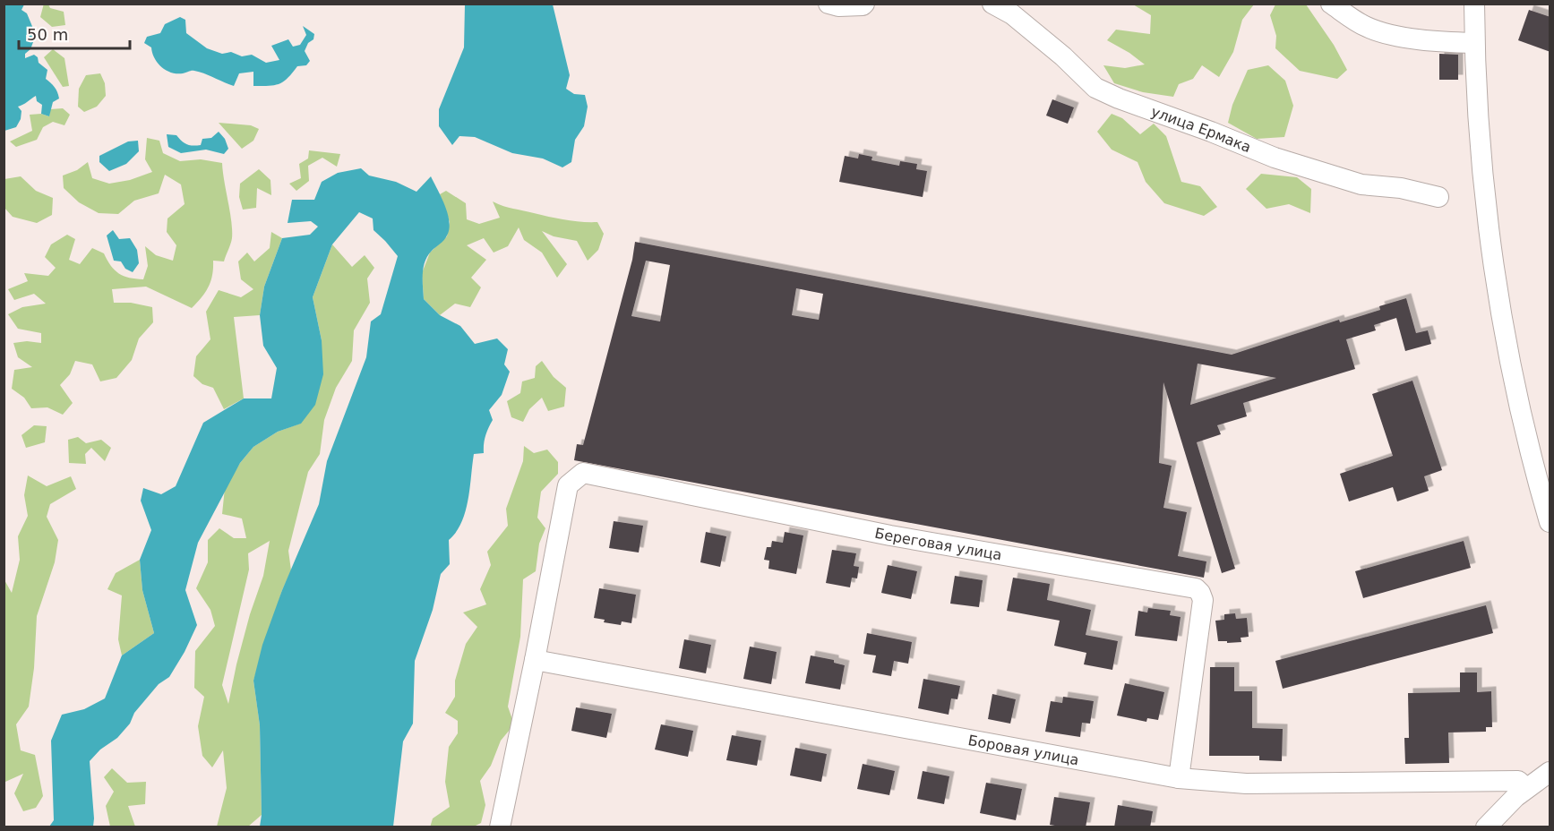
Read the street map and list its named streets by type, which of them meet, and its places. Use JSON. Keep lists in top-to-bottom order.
{
  "streets": {
    "street": ["улица Ермака", "Береговая улица", "Боровая улица"]
  },
  "crossings": [
    ["Береговая улица", "Боровая улица"]
  ],
  "scale_bar": "50 m"
}
